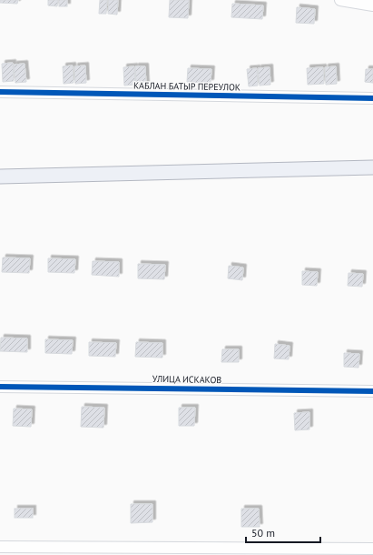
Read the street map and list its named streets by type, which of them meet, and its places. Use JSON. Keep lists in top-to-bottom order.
{
  "streets": {
    "street": ["КАБЛАН БАТЫР ПЕРЕУЛОК", "УЛИЦА ИСКАКОВ"]
  },
  "scale_bar": "50 m"
}
